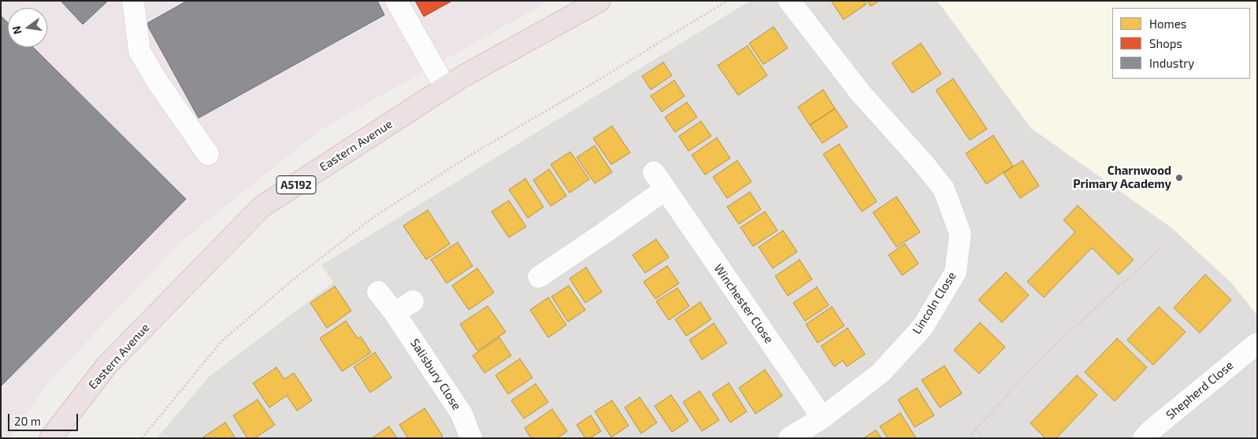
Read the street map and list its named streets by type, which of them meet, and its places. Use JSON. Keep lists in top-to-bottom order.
{
  "streets": {
    "highway": ["Eastern Avenue", "A5192"],
    "street": [
      "Lincoln Close",
      "Winchester Close",
      "Salisbury Close",
      "Shepherd Close"
    ]
  },
  "crossings": [
    ["Lincoln Close", "Winchester Close"]
  ],
  "places": ["Charnwood Primary Academy"],
  "legend": ["Homes", "Shops", "Industry"],
  "scale_bar": "20 m",
  "north": "left"
}
